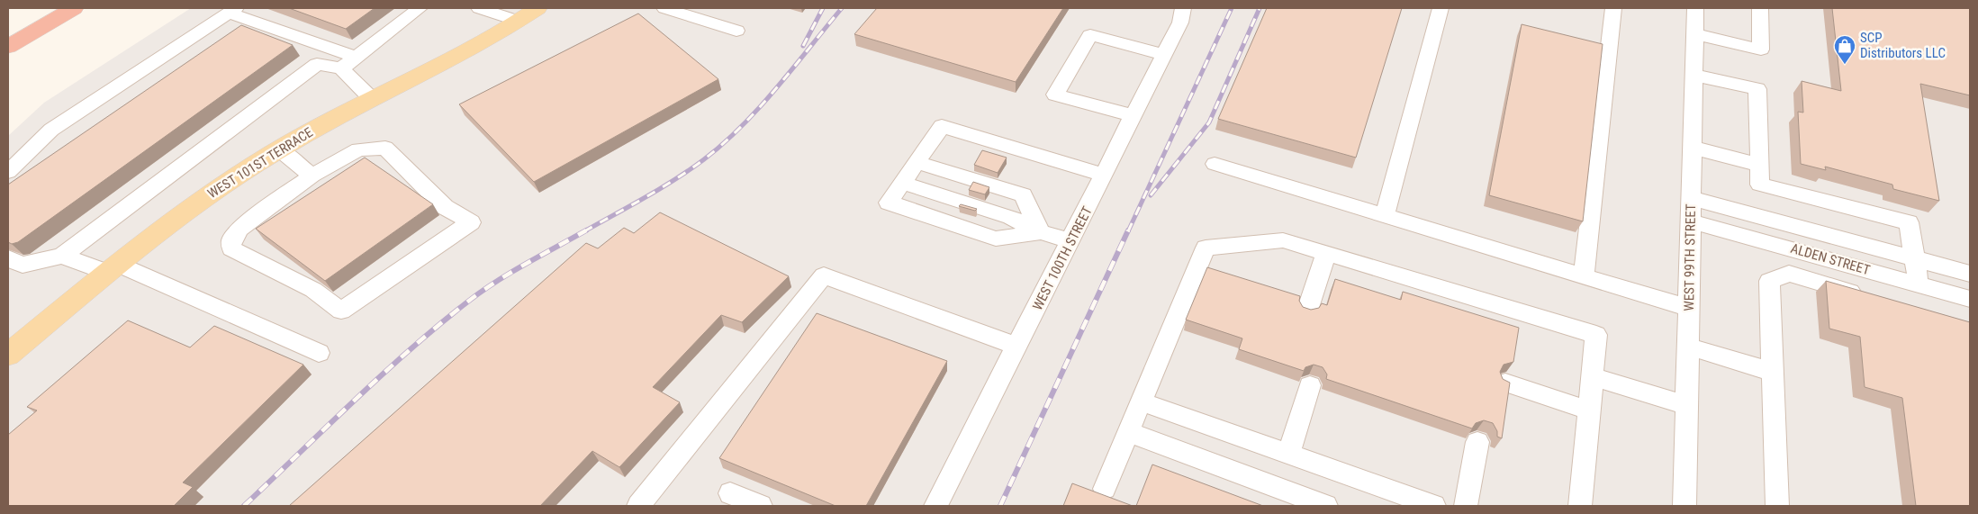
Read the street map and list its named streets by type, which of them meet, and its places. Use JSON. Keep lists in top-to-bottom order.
{
  "streets": {
    "main road": ["WEST 101ST TERRACE"],
    "street": ["WEST 99TH STREET", "WEST 100TH STREET", "ALDEN STREET"]
  },
  "crossings": [
    ["WEST 99TH STREET", "ALDEN STREET"]
  ],
  "places": {
    "shop": ["SCP Distributors LLC"]
  }
}
